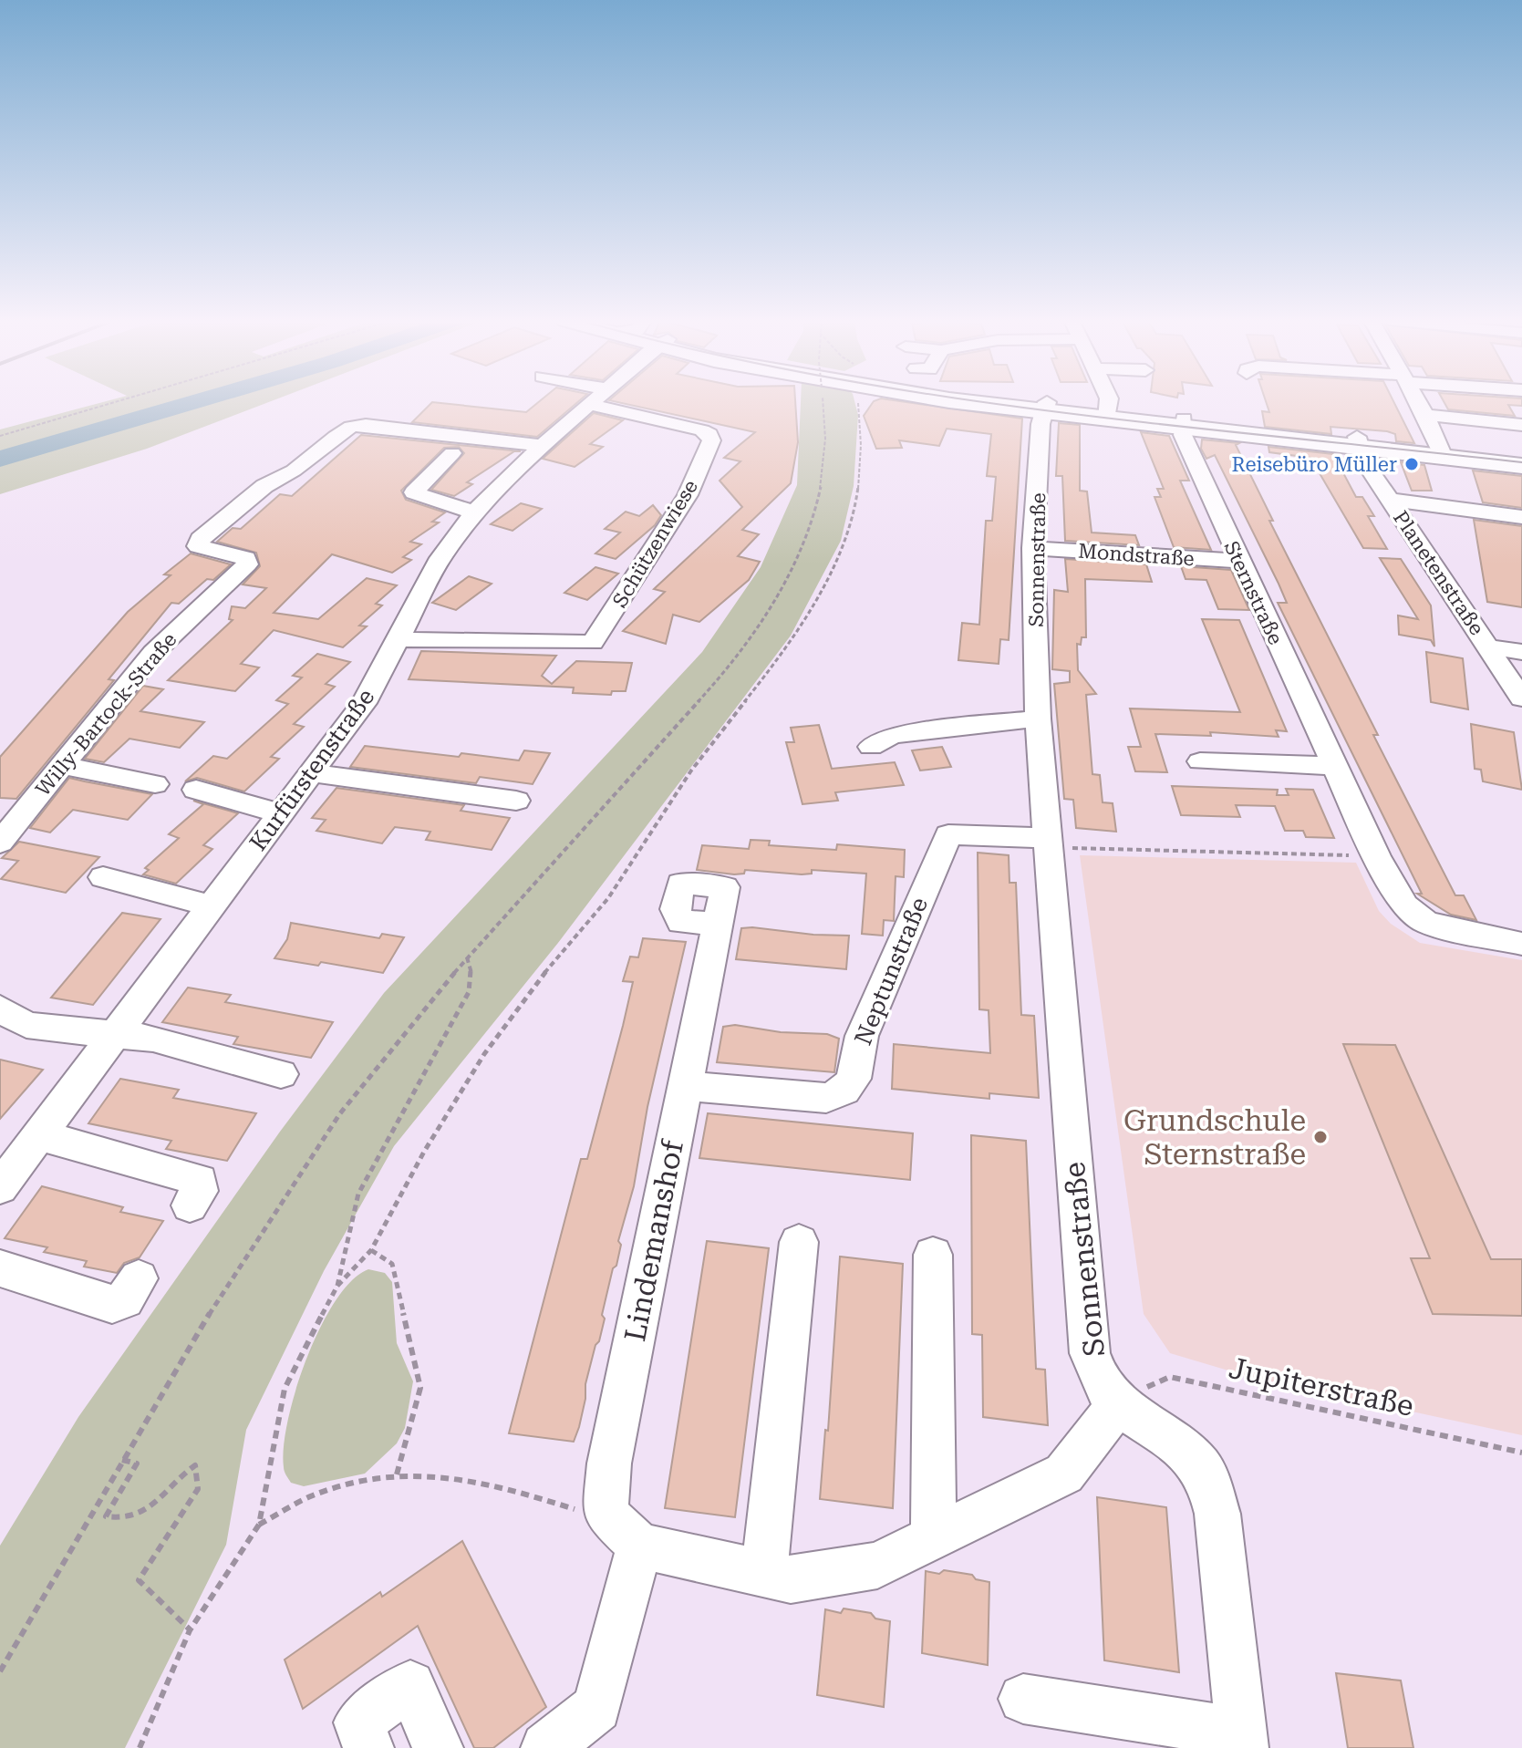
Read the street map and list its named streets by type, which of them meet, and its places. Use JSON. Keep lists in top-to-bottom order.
{
  "streets": {
    "street": [
      "Schützenwiese",
      "Mondstraße",
      "Sonnenstraße",
      "Planetenstraße",
      "Sternstraße",
      "Willy-Bartock-Straße",
      "Kurfürstenstraße",
      "Neptunstraße",
      "Lindemanshof"
    ],
    "path": ["Jupiterstraße"]
  },
  "crossings": [
    ["Schützenwiese", "Kurfürstenstraße"],
    ["Mondstraße", "Sonnenstraße"],
    ["Mondstraße", "Sternstraße"],
    ["Sonnenstraße", "Neptunstraße"],
    ["Sonnenstraße", "Jupiterstraße"],
    ["Willy-Bartock-Straße", "Kurfürstenstraße"],
    ["Neptunstraße", "Lindemanshof"]
  ],
  "places": ["Reisebüro Müller", "Grundschule Sternstraße"]
}
